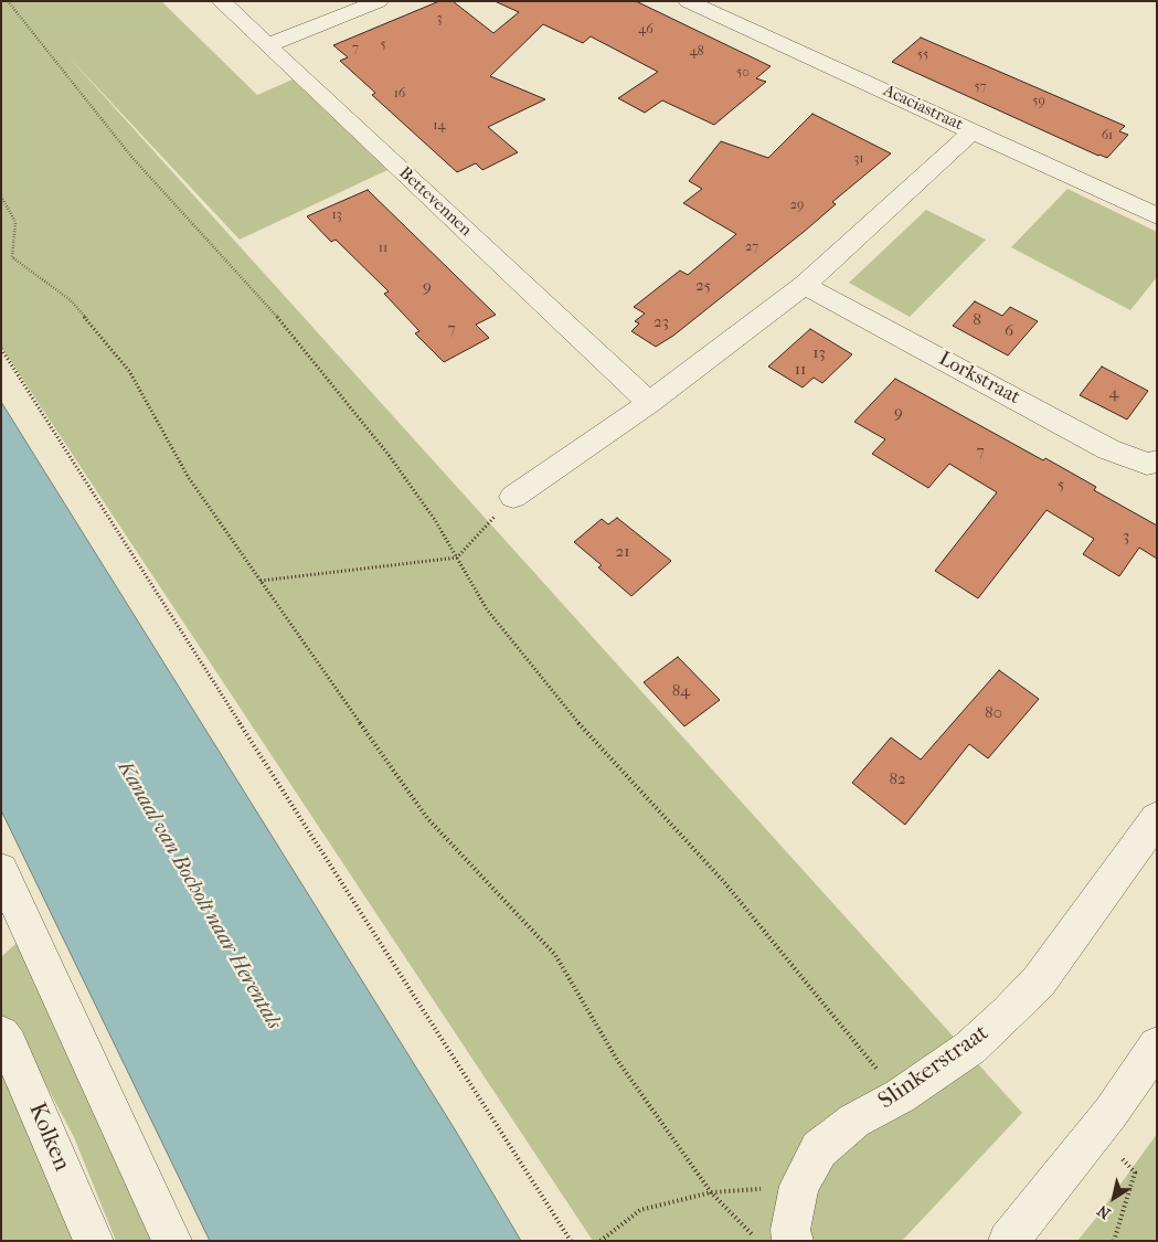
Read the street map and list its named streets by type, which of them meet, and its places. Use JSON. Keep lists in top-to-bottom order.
{
  "streets": {
    "street": [
      "Acaciastraat",
      "Bettevennen",
      "Lorkstraat",
      "Slinkerstraat",
      "Kolken"
    ]
  },
  "water": ["Kanaal van Bocholt naar Herentals"],
  "house_numbers": [
    "3",
    "46",
    "5",
    "7",
    "48",
    "55",
    "50",
    "57",
    "16",
    "59",
    "14",
    "61",
    "31",
    "29",
    "13",
    "27",
    "11",
    "25",
    "9",
    "8",
    "23",
    "7",
    "6",
    "13",
    "11",
    "4",
    "9",
    "7",
    "5",
    "3",
    "21",
    "84",
    "80",
    "82"
  ],
  "north": "bottom left"
}
